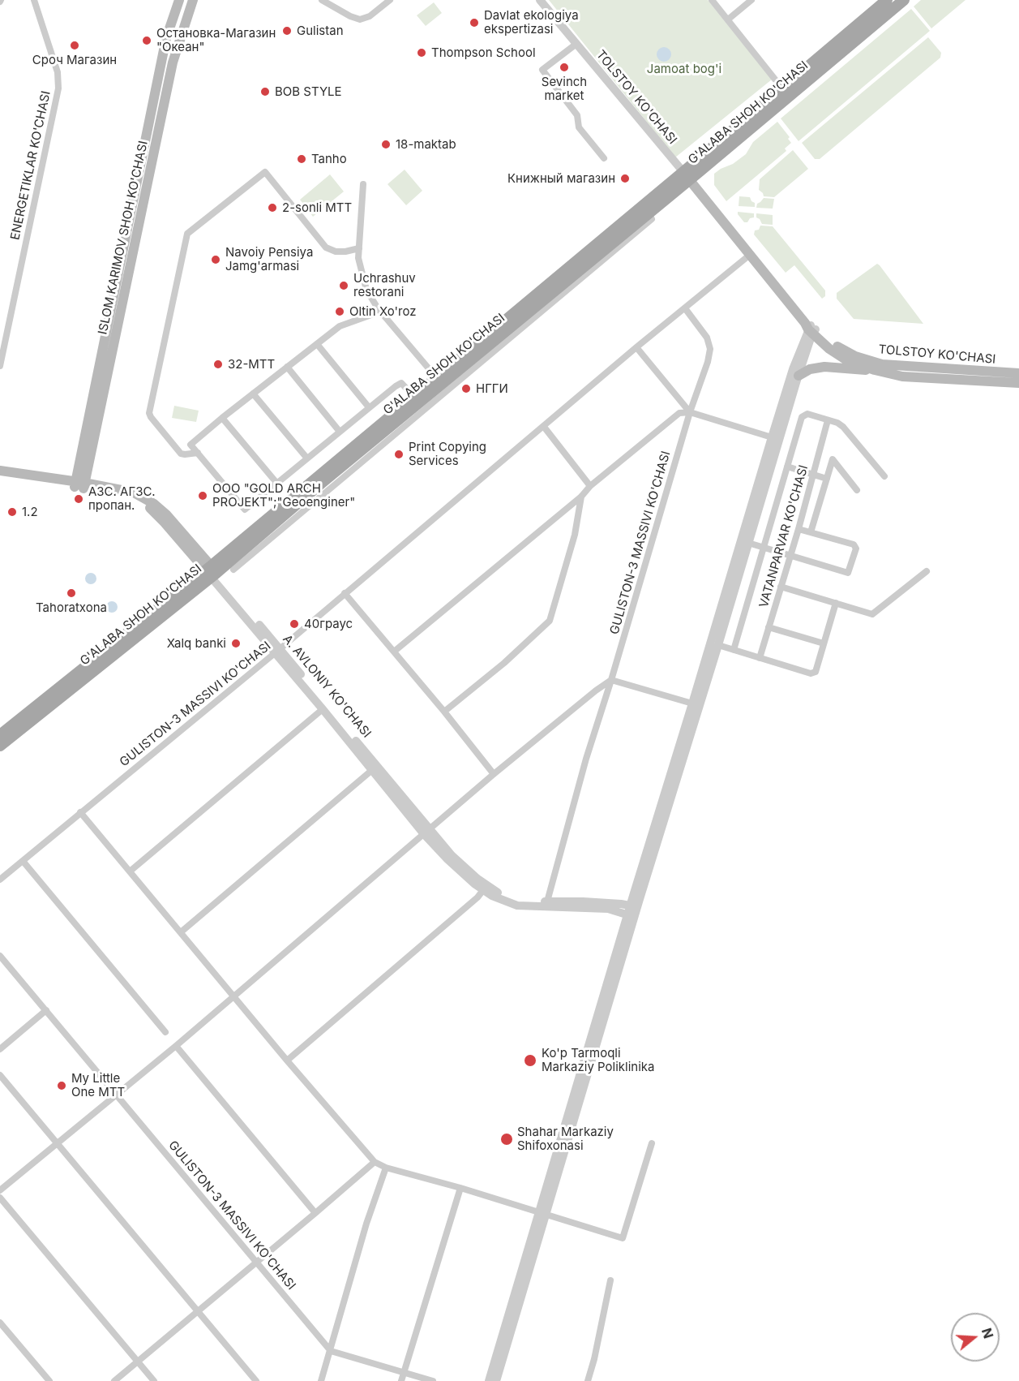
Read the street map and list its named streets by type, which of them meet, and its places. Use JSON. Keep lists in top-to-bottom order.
{
  "streets": {
    "main road": [
      "TOLSTOY KO'CHASI",
      "G'ALABA SHOH KO'CHASI",
      "ISLOM KARIMOV SHOH KO'CHASI",
      "A. AVLONIY KO'CHASI"
    ],
    "street": ["ENERGETIKLAR KO'CHASI", "VATANPARVAR KO'CHASI", "GULISTON-3 MASSIVI KO'CHASI"]
  },
  "crossings": [
    ["TOLSTOY KO'CHASI", "G'ALABA SHOH KO'CHASI"],
    ["TOLSTOY KO'CHASI", "GULISTON-3 MASSIVI KO'CHASI"],
    ["G'ALABA SHOH KO'CHASI", "A. AVLONIY KO'CHASI"],
    ["ISLOM KARIMOV SHOH KO'CHASI", "A. AVLONIY KO'CHASI"],
    ["GULISTON-3 MASSIVI KO'CHASI", "A. AVLONIY KO'CHASI"]
  ],
  "parks": ["Jamoat bog'i"],
  "places": [
    "Davlat ekologiya ekspertizasi",
    "Gulistan",
    "Остановка-Магазин \"Океан\"",
    "Сроч Магазин",
    "Thompson School",
    "Sevinch market",
    "BOB STYLE",
    "18-maktab",
    "Tanho",
    "Книжный магазин",
    "2-sonli MTT",
    "Navoiy Pensiya Jamg'armasi",
    "Uchrashuv restorani",
    "Oltin Xo'roz",
    "32-MTT",
    "НГГИ",
    "Print Copying Services",
    "ООО \"GOLD ARCH PROJEKT\";\"Geoenginer\"",
    "АЗС. АГЗС. пропан.",
    "1.2",
    "Tahoratxona",
    "40граус",
    "Xalq banki",
    "Ko'p Tarmoqli Markaziy Poliklinika",
    "My Little One MTT",
    "Shahar Markaziy Shifoxonasi"
  ],
  "north": "right"
}
